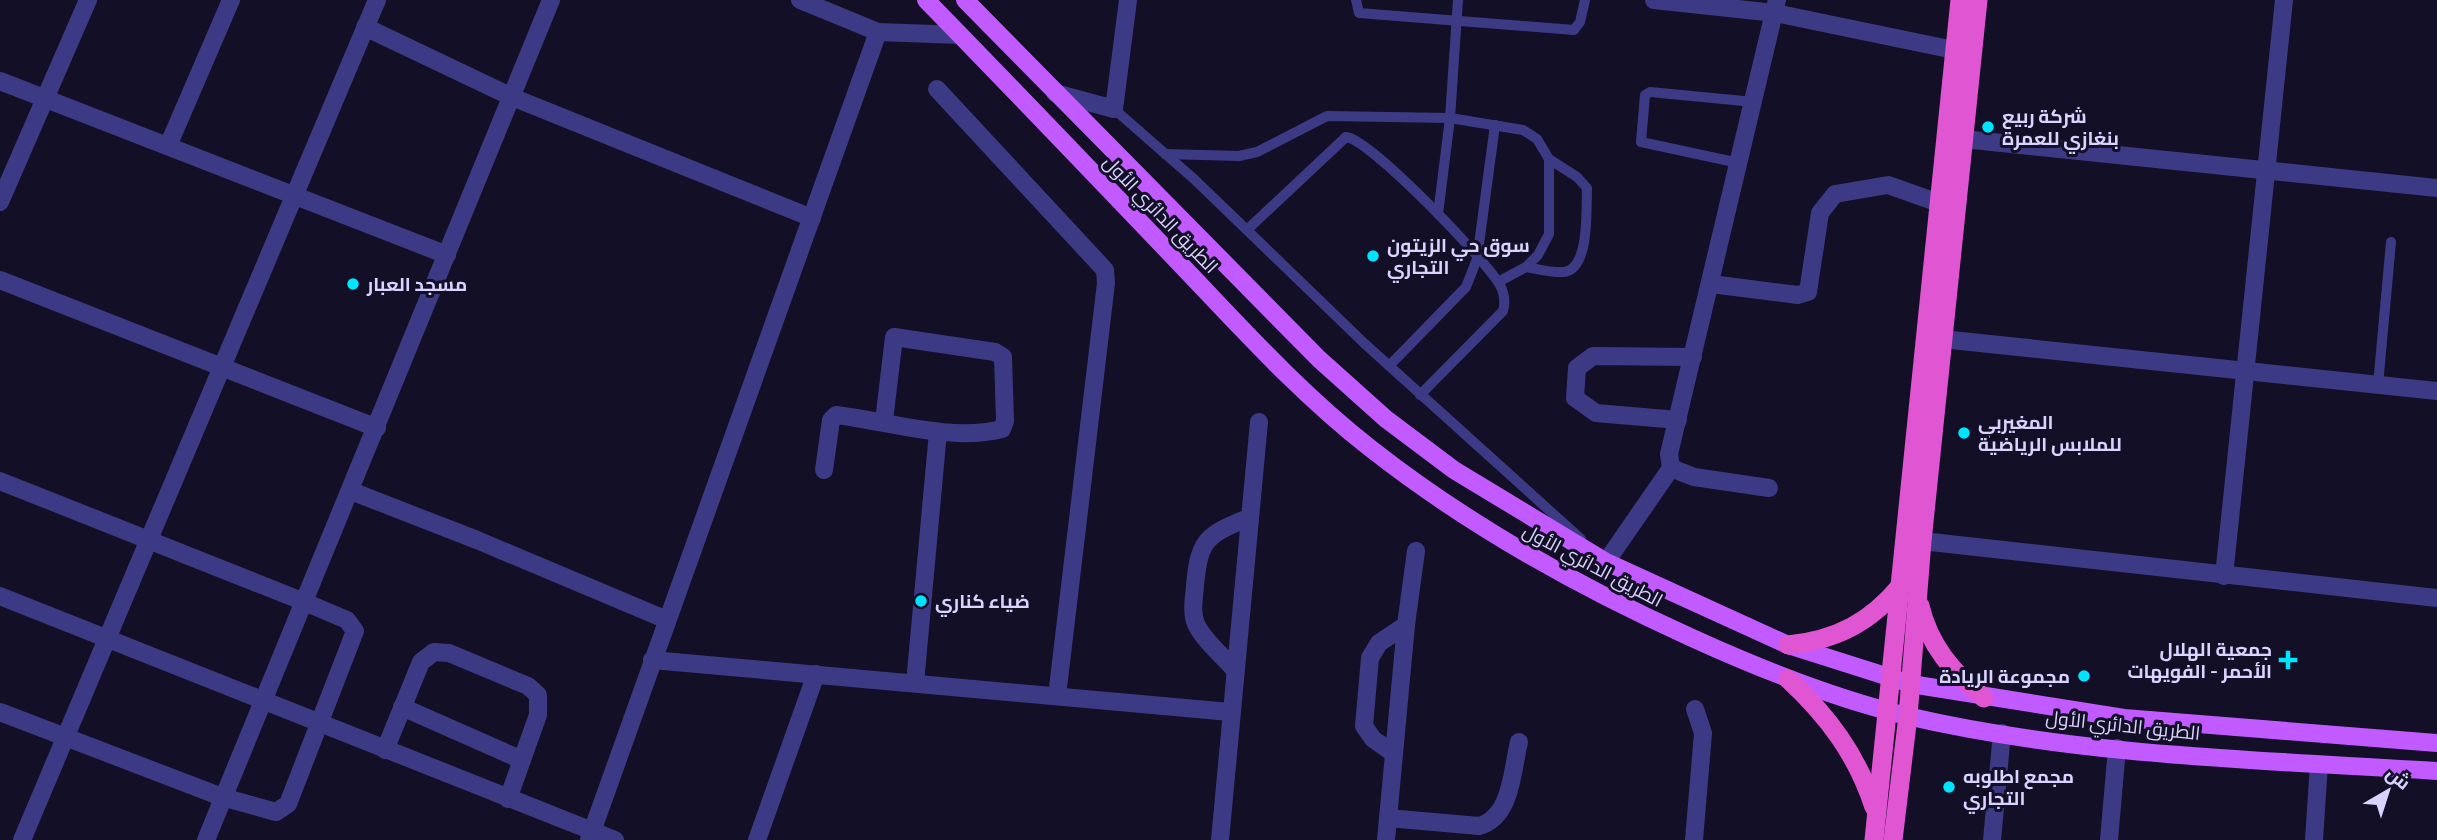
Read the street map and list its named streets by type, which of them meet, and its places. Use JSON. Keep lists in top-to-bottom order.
{
  "streets": {
    "main road": ["الطريق الدائري الأول"]
  },
  "places": {
    "other": [
      "شركة ربيع بنغازي للعمرة",
      "سوق حي الزيتون التجاري",
      "مسجد العبار",
      "المغيربي للملابس الرياضية",
      "ضياء كناري",
      "مجموعة الريادة",
      "مجمع اطلوبه التجاري"
    ],
    "health": ["جمعية الهلال الأحمر - الفويهات"]
  },
  "north": "top right"
}
